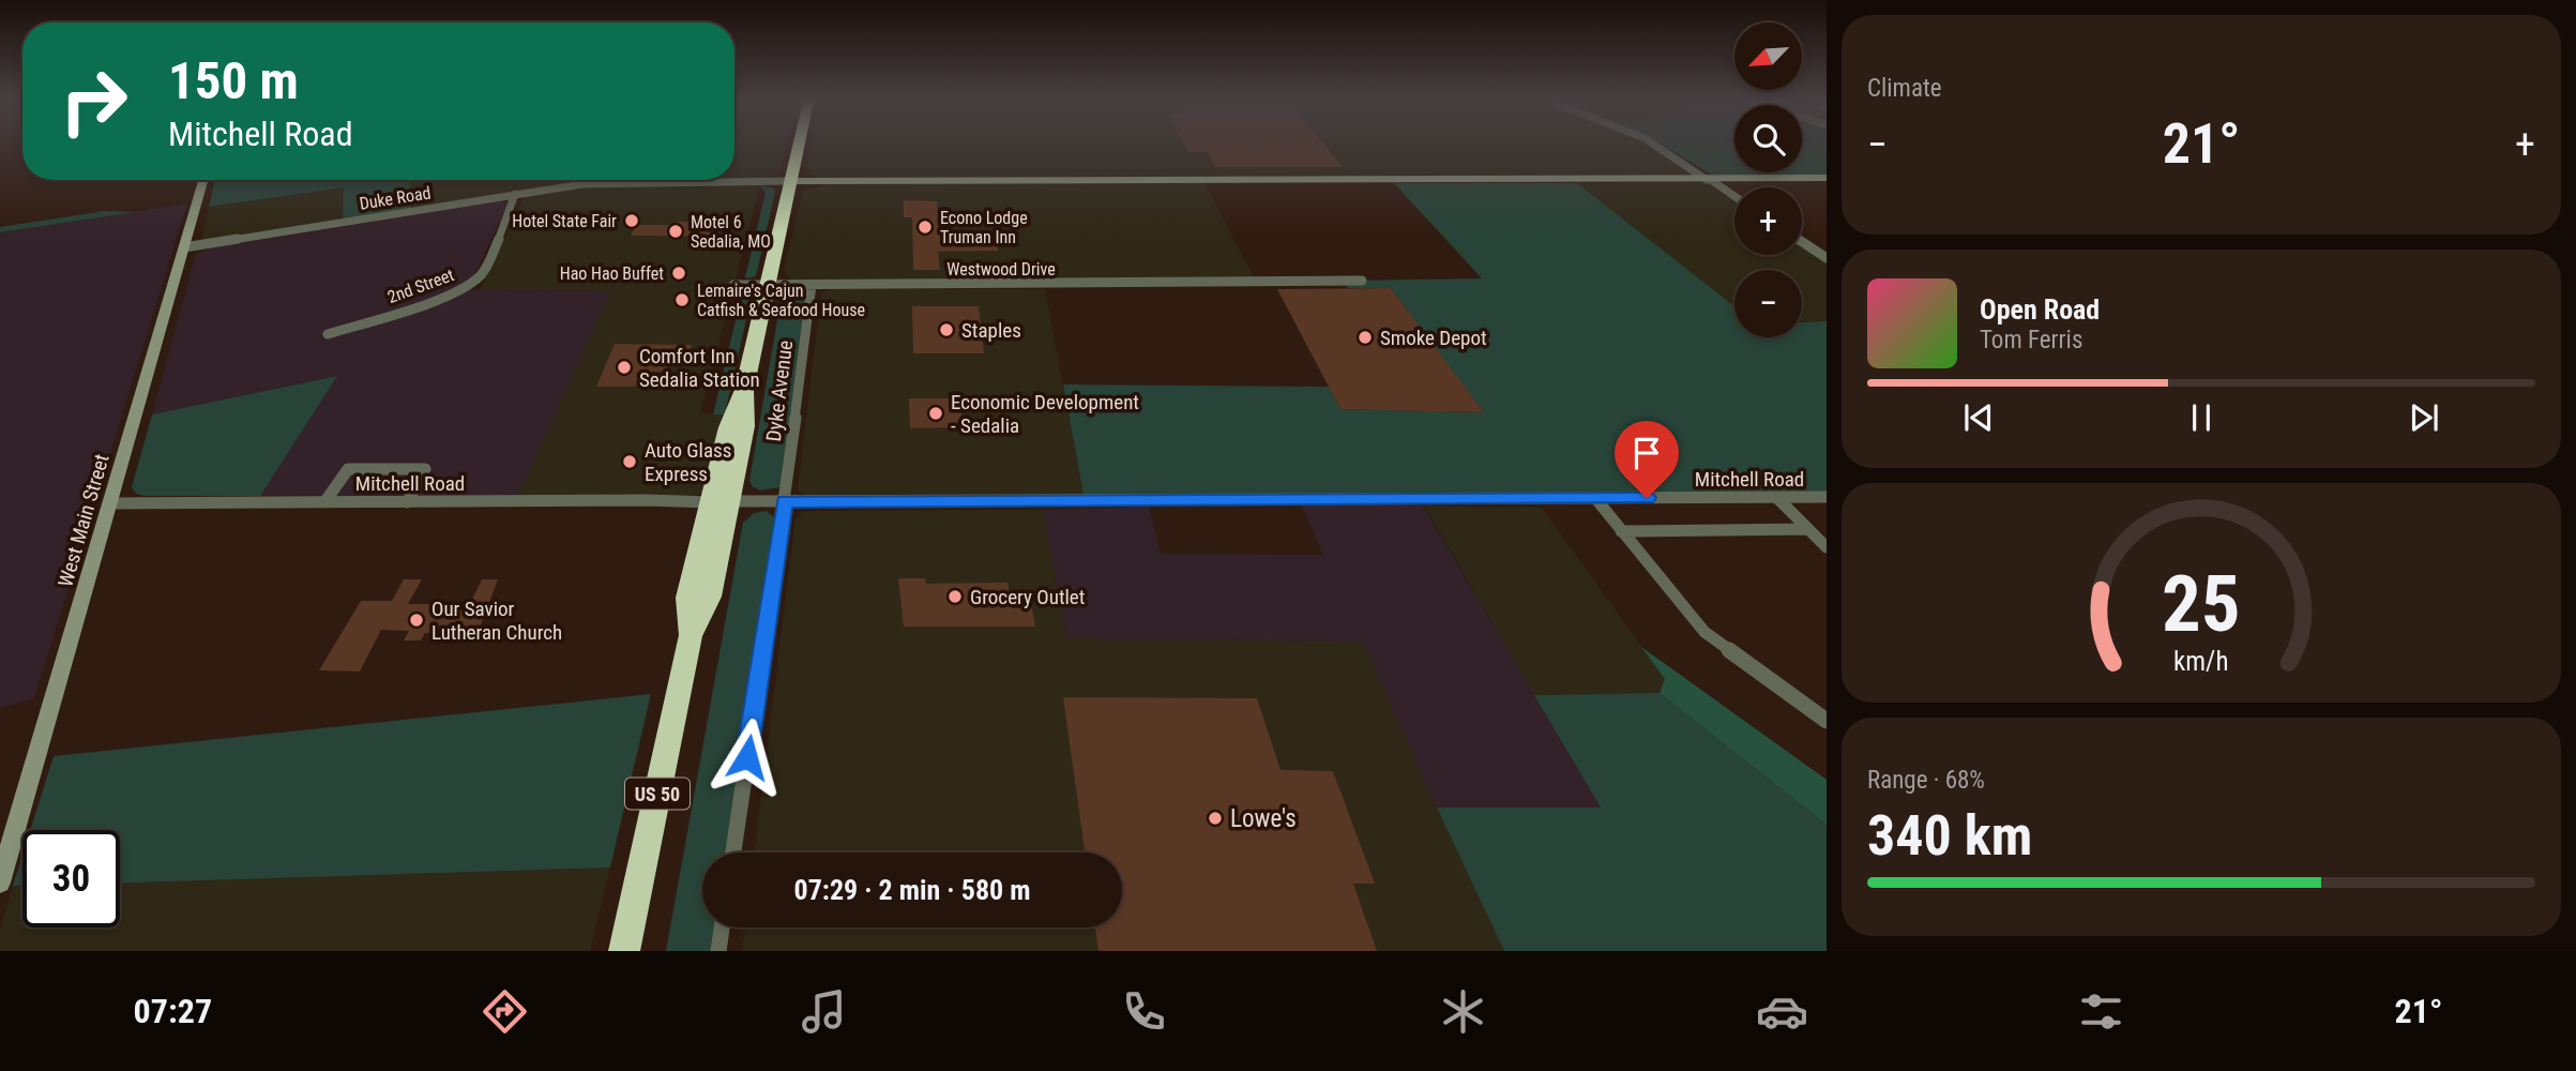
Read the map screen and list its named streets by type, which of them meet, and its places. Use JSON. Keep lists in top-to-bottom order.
{
  "streets": {
    "highway": ["US 50"],
    "street": [
      "Duke Road",
      "Westwood Drive",
      "2nd Street",
      "Dyke Avenue",
      "Mitchell Road",
      "West Main Street"
    ]
  },
  "crossings": [
    ["Duke Road", "2nd Street"],
    ["Duke Road", "West Main Street"],
    ["Duke Road", "US 50"],
    ["Westwood Drive", "Dyke Avenue"],
    ["Westwood Drive", "US 50"],
    ["Dyke Avenue", "Mitchell Road"],
    ["Mitchell Road", "West Main Street"],
    ["Mitchell Road", "US 50"]
  ],
  "places": [
    "Hotel State Fair",
    "Econo Lodge Truman Inn",
    "Motel 6 Sedalia, MO",
    "Hao Hao Buffet",
    "Lemaire's Cajun Catfish & Seafood House",
    "Staples",
    "Smoke Depot",
    "Comfort Inn Sedalia Station",
    "Economic Development - Sedalia",
    "Auto Glass Express",
    "Grocery Outlet",
    "Our Savior Lutheran Church",
    "Lowe's"
  ],
  "north": "bottom left",
  "page": {
    "tile": [
      "Climate",
      ["Range · 68%", "340 km"]
    ],
    "map_buttons": ["+", "−"],
    "turn": ["150 m", "Mitchell Road"],
    "heat": ["−", "21°", "+"],
    "song": ["Open Road", "Tom Ferris"],
    "limit": "30",
    "trip": "07:29 · 2 min · 580 m",
    "tabs": ["07:27", "21°"],
    "gauge": ["25", "km/h"]
  }
}
